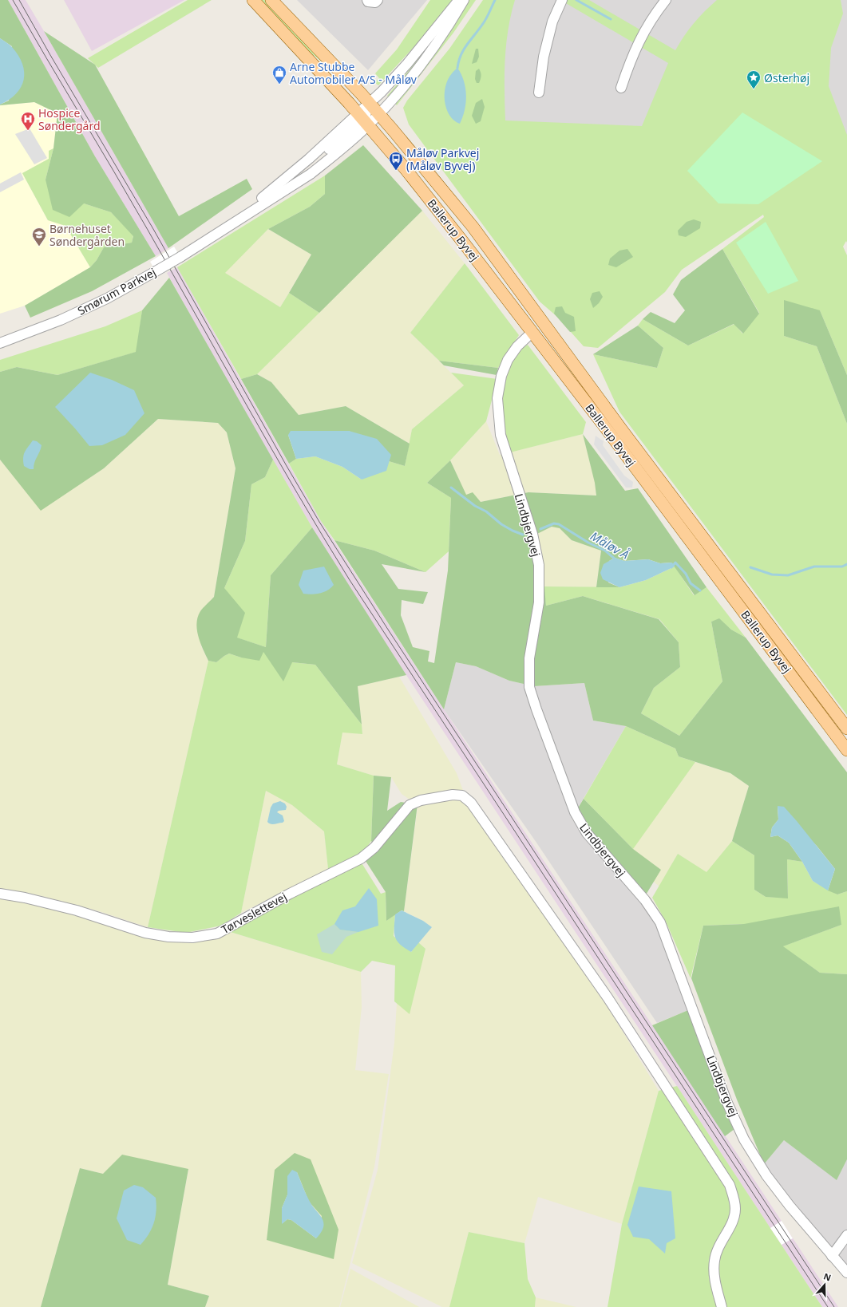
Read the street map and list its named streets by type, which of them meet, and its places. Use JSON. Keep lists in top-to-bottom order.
{
  "streets": {
    "main road": ["Ballerup Byvej"],
    "street": ["Smørum Parkvej", "Lindbjergvej", "Tørveslettevej"]
  },
  "crossings": [
    ["Ballerup Byvej", "Smørum Parkvej"],
    ["Ballerup Byvej", "Lindbjergvej"]
  ],
  "water": ["Måløv Å"],
  "places": {
    "shop": ["Arne Stubbe Automobiler A/S - Måløv"],
    "place": ["Østerhøj"],
    "hospital": ["Hospice Søndergård"],
    "bus stop": ["Måløv Parkvej (Måløv Byvej)"],
    "school or university": ["Børnehuset Søndergården"]
  },
  "north": "top"
}
